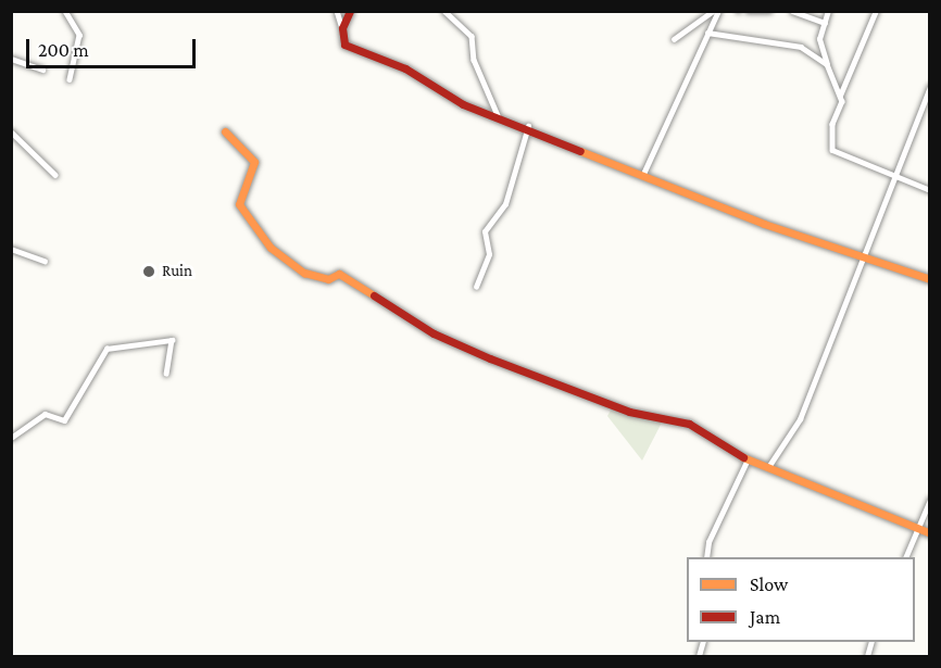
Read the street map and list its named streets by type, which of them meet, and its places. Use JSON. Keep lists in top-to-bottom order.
{
  "places": ["Ruin"],
  "legend": ["Slow", "Jam"],
  "scale_bar": "200 m"
}
